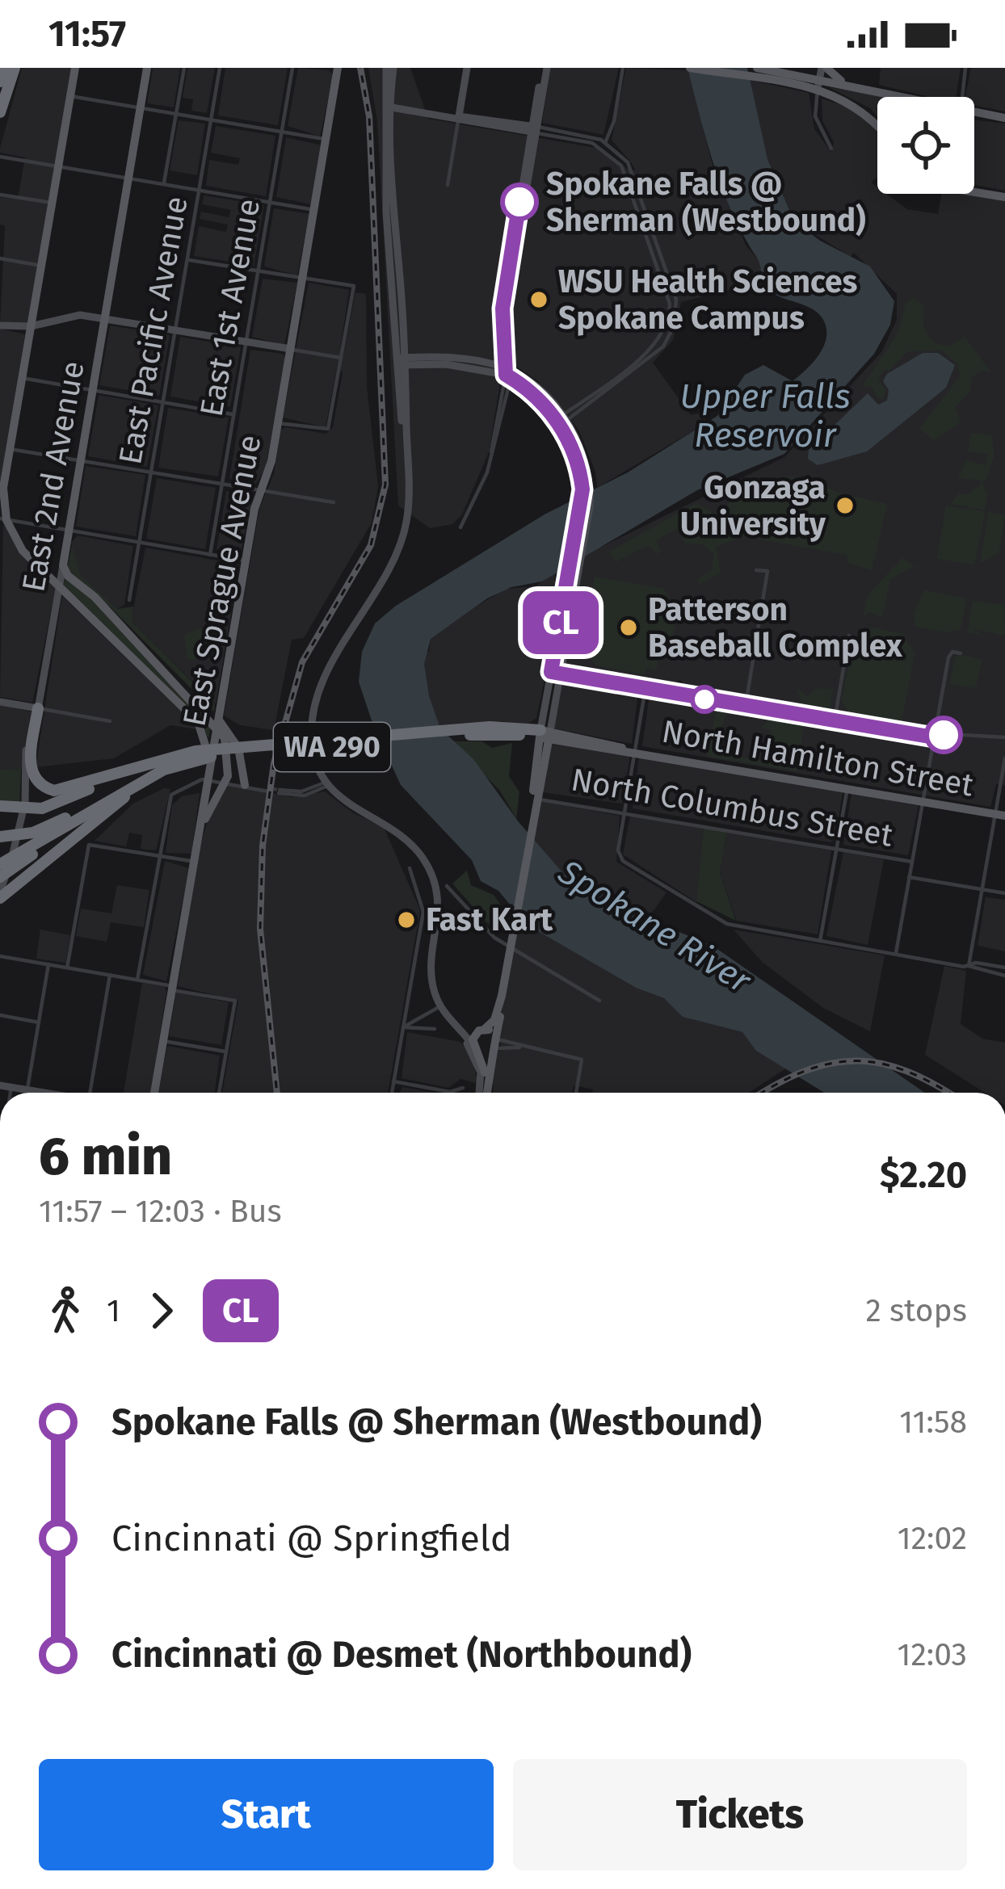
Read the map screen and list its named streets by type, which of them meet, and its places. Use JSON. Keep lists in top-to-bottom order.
{
  "streets": {
    "highway": ["WA 290"],
    "main road": ["East 2nd Avenue", "East Sprague Avenue", "North Hamilton Street"],
    "street": ["East 1st Avenue", "East Pacific Avenue", "North Columbus Street"]
  },
  "crossings": [
    ["WA 290", "North Hamilton Street"]
  ],
  "water": ["Upper Falls Reservoir", "Spokane River"],
  "places": [
    "Spokane Falls @ Sherman (Westbound)",
    "WSU Health Sciences Spokane Campus",
    "Gonzaga University",
    "Patterson Baseball Complex",
    "Fast Kart"
  ],
  "lines": ["bus line CL"],
  "page": {
    "status": "11:57",
    "on_map": "CL",
    "heading": ["6 min", "11:57 – 12:03 · Bus", "$2.20"],
    "legs": ["1", "CL", "2 stops"],
    "list": [
      {
        "name": "Spokane Falls @ Sherman (Westbound)",
        "value": "11:58"
      },
      {
        "name": "Cincinnati @ Springfield",
        "value": "12:02"
      },
      {
        "name": "Cincinnati @ Desmet (Northbound)",
        "value": "12:03"
      }
    ],
    "buttons": ["Start", "Tickets"]
  }
}
